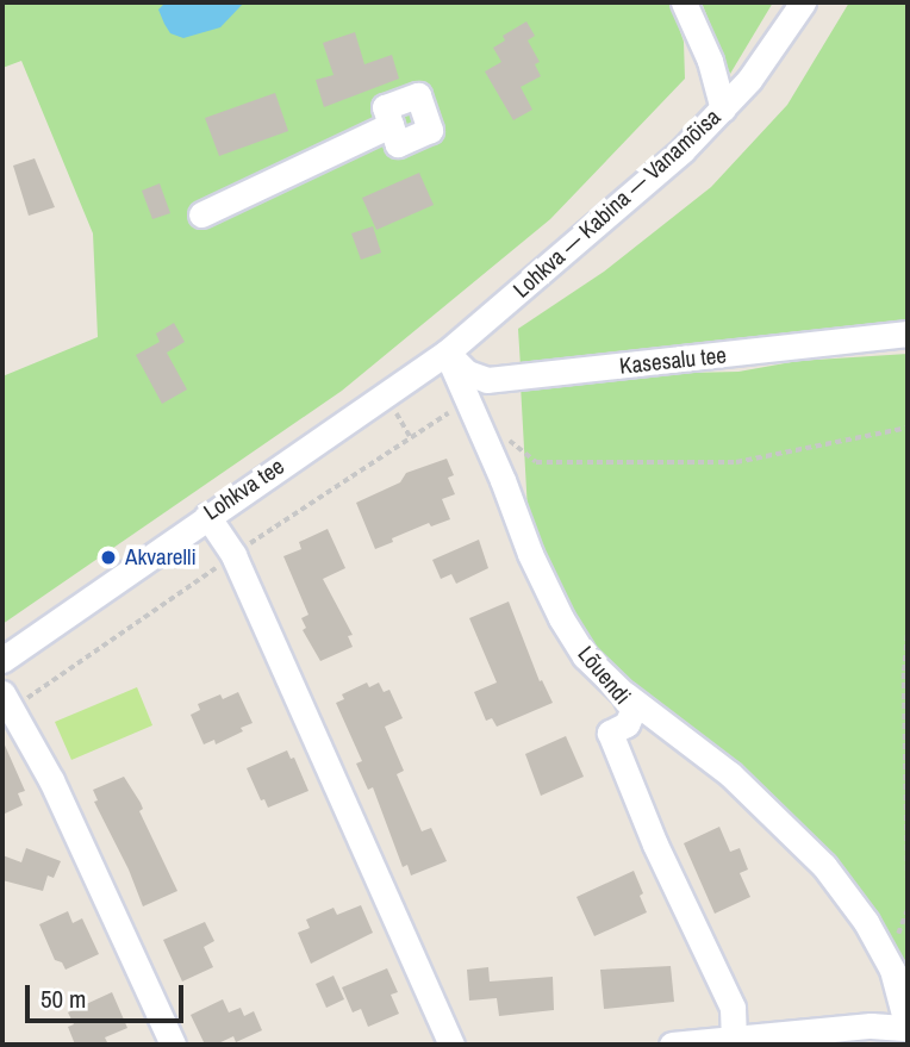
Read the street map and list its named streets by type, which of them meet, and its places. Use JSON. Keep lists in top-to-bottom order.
{
  "streets": {
    "street": [
      "Lohkva — Kabina — Vanamõisa",
      "Kasesalu tee",
      "Lohkva tee",
      "Lõuendi"
    ]
  },
  "crossings": [
    ["Lohkva — Kabina — Vanamõisa", "Kasesalu tee"],
    ["Lohkva — Kabina — Vanamõisa", "Lohkva tee"],
    ["Lohkva — Kabina — Vanamõisa", "Lõuendi"],
    ["Kasesalu tee", "Lohkva tee"],
    ["Kasesalu tee", "Lõuendi"],
    ["Lohkva tee", "Lõuendi"]
  ],
  "places": ["Akvarelli"],
  "scale_bar": "50 m"
}
